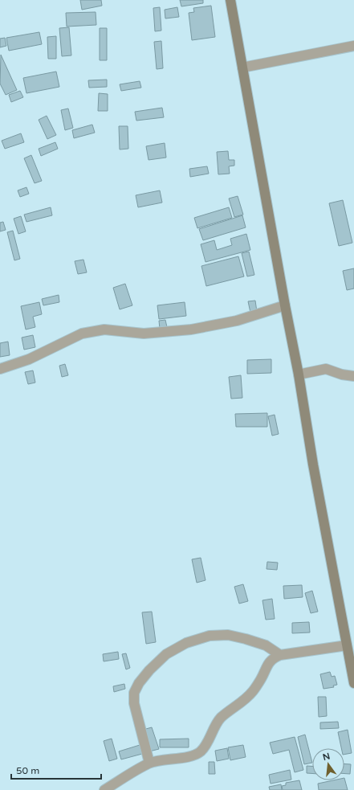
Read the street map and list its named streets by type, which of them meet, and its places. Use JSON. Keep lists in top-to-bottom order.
{
  "scale_bar": "50 m",
  "north": "top"
}
